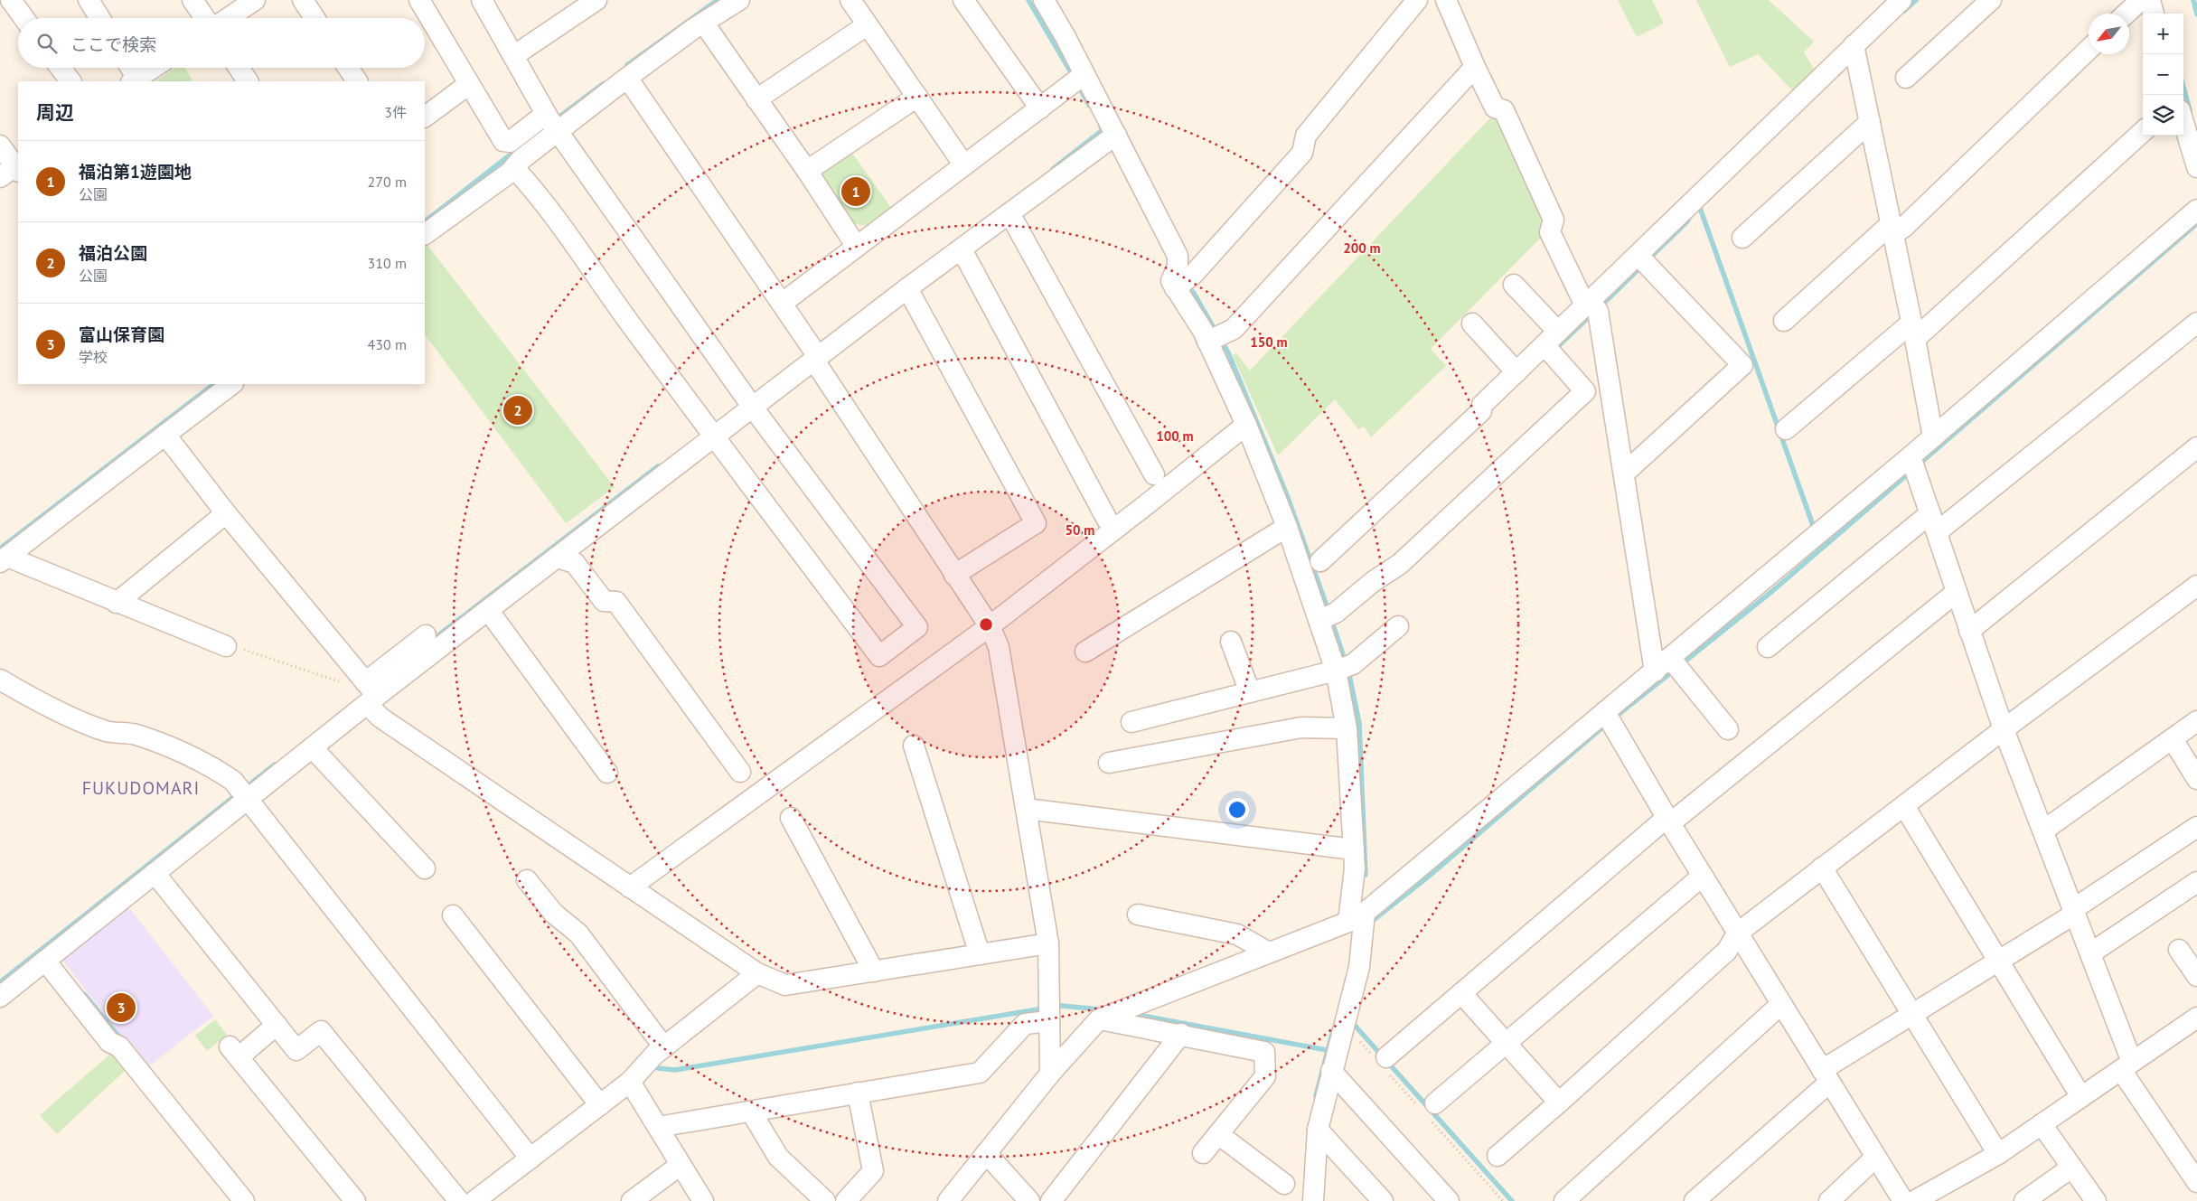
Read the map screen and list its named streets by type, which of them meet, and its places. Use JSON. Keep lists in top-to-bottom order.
{
  "districts": ["FUKUDOMARI"],
  "north": "bottom left",
  "page": {
    "map_buttons": ["+", "−"],
    "search": "ここで検索",
    "heading": ["周辺", "3件"],
    "list": [
      {
        "mark": "1",
        "name": "福泊第1遊園地",
        "note": "公園",
        "value": "270 m"
      },
      {
        "mark": "2",
        "name": "福泊公園",
        "note": "公園",
        "value": "310 m"
      },
      {
        "mark": "3",
        "name": "富山保育園",
        "note": "学校",
        "value": "430 m"
      }
    ],
    "pins": ["1", "2", "3"]
  },
  "rings": [
    "200 m",
    "150 m",
    "100 m",
    "50 m"
  ]
}
